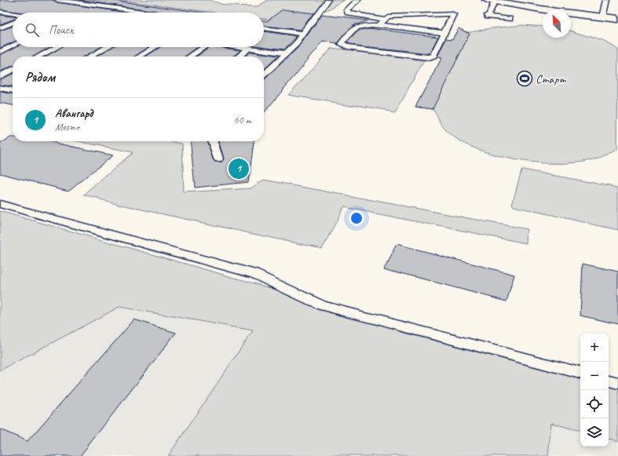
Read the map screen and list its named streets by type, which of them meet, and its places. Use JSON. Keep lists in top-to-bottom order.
{
  "places": {
    "sports": ["Старт"]
  },
  "north": "top left",
  "page": {
    "search": "Поиск",
    "heading": "Рядом",
    "list": [
      {
        "mark": "1",
        "name": "Авангард",
        "note": "Место",
        "value": "60 m"
      }
    ],
    "pins": "1",
    "map_buttons": ["+", "−"]
  }
}
